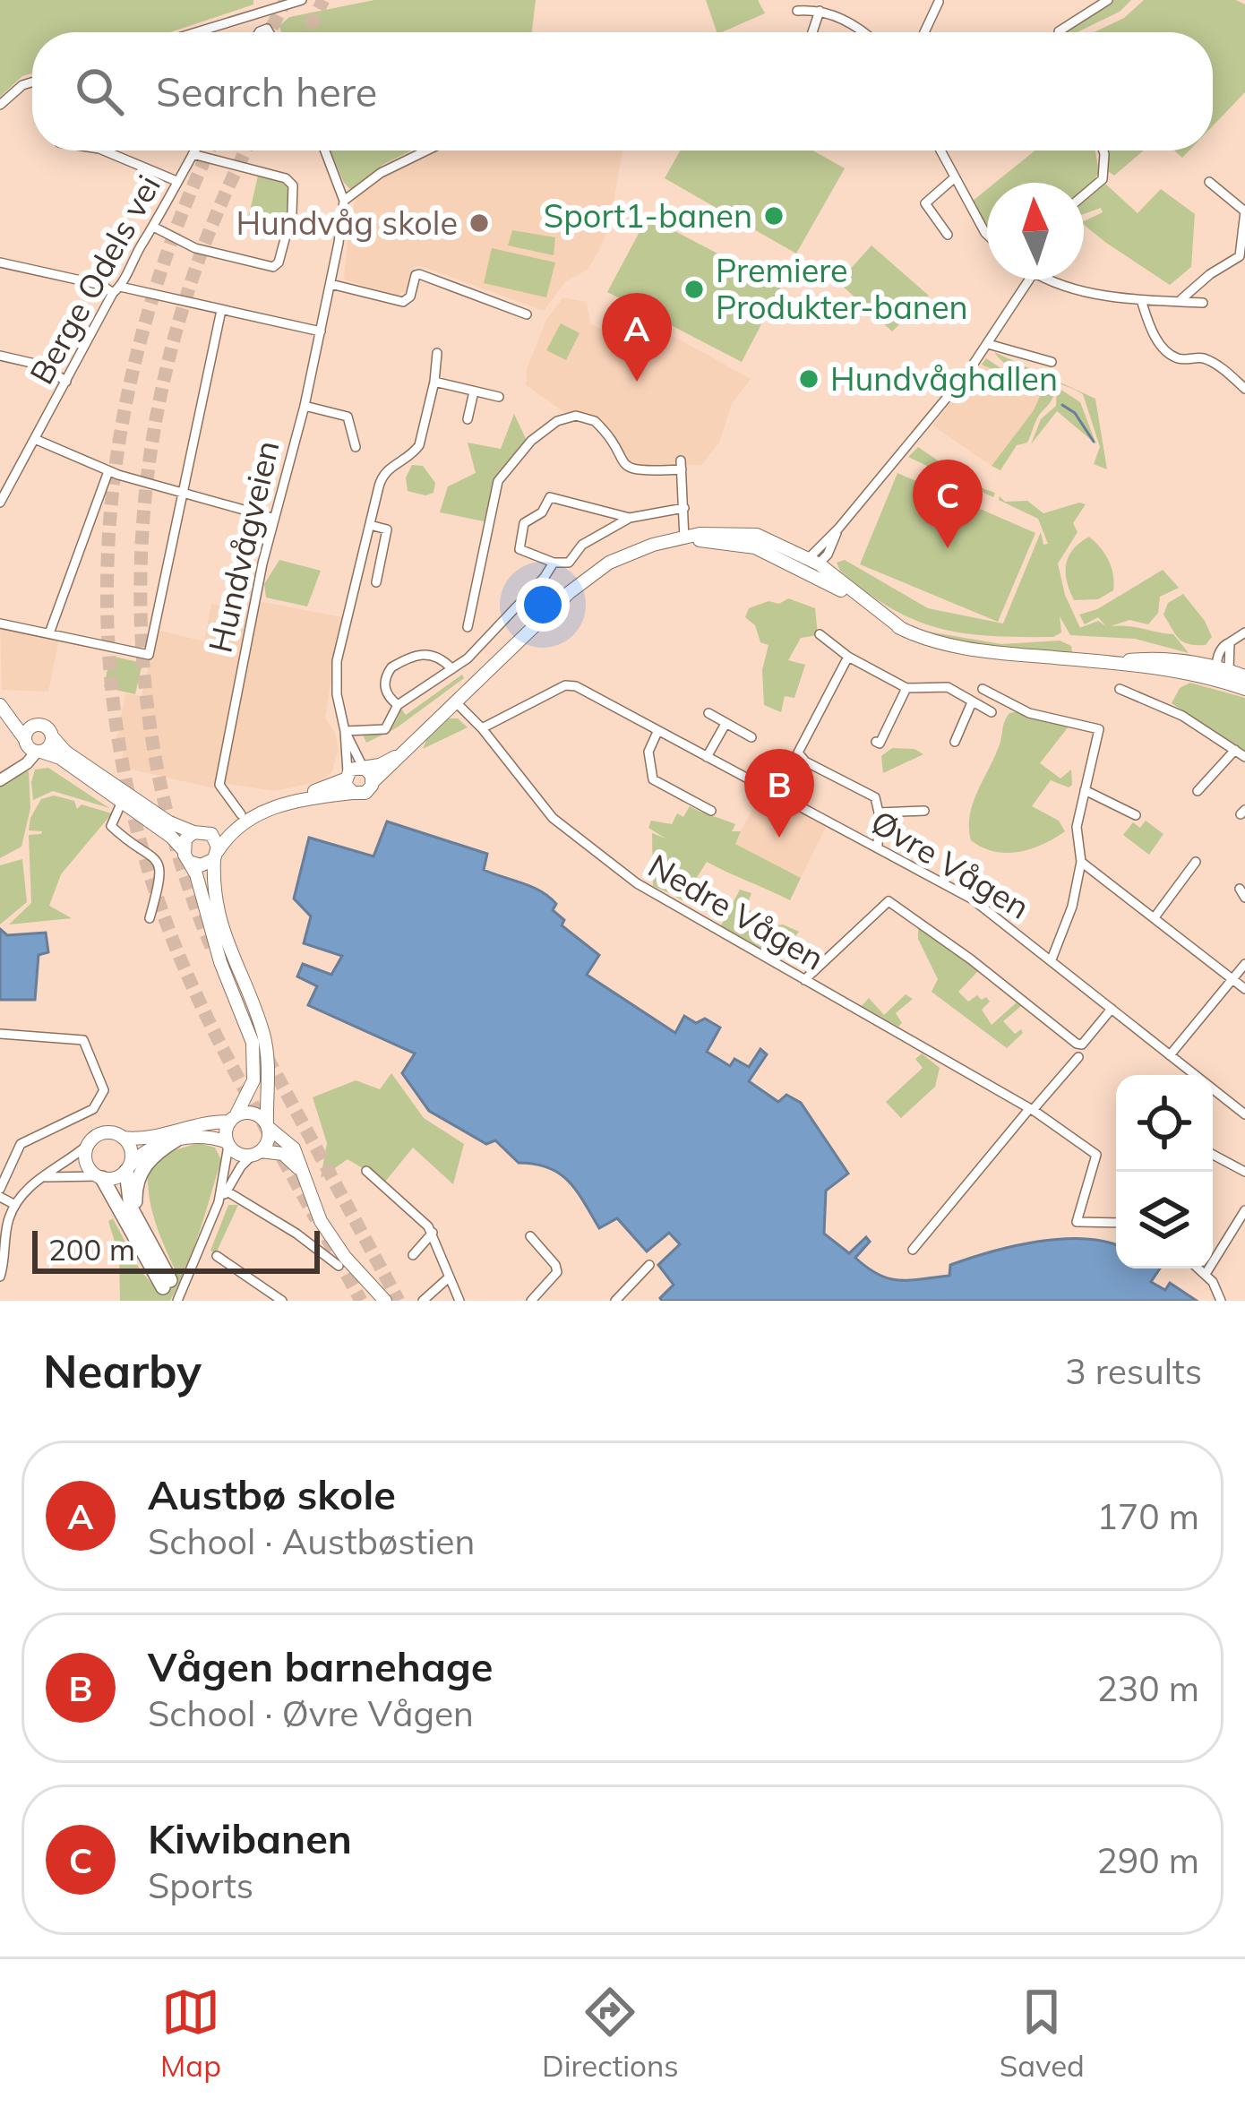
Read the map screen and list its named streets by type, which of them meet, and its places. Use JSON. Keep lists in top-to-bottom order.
{
  "streets": {
    "street": [
      "Berge Odels vei",
      "Hundvågveien",
      "Øvre Vågen",
      "Nedre Vågen"
    ]
  },
  "crossings": [
    ["Øvre Vågen", "Nedre Vågen"]
  ],
  "places": [
    "Sport1-banen",
    "Hundvåg skole",
    "Premiere Produkter-banen",
    "Hundvåghallen"
  ],
  "scale_bar": "200 m",
  "north": "top",
  "page": {
    "search": "Search here",
    "pins": ["A", "C", "B"],
    "scale": "200 m",
    "heading": ["Nearby", "3 results"],
    "list": [
      {
        "mark": "A",
        "name": "Austbø skole",
        "note": "School · Austbøstien",
        "value": "170 m"
      },
      {
        "mark": "B",
        "name": "Vågen barnehage",
        "note": "School · Øvre Vågen",
        "value": "230 m"
      },
      {
        "mark": "C",
        "name": "Kiwibanen",
        "note": "Sports",
        "value": "290 m"
      }
    ],
    "nav": ["Map", "Directions", "Saved"]
  }
}
